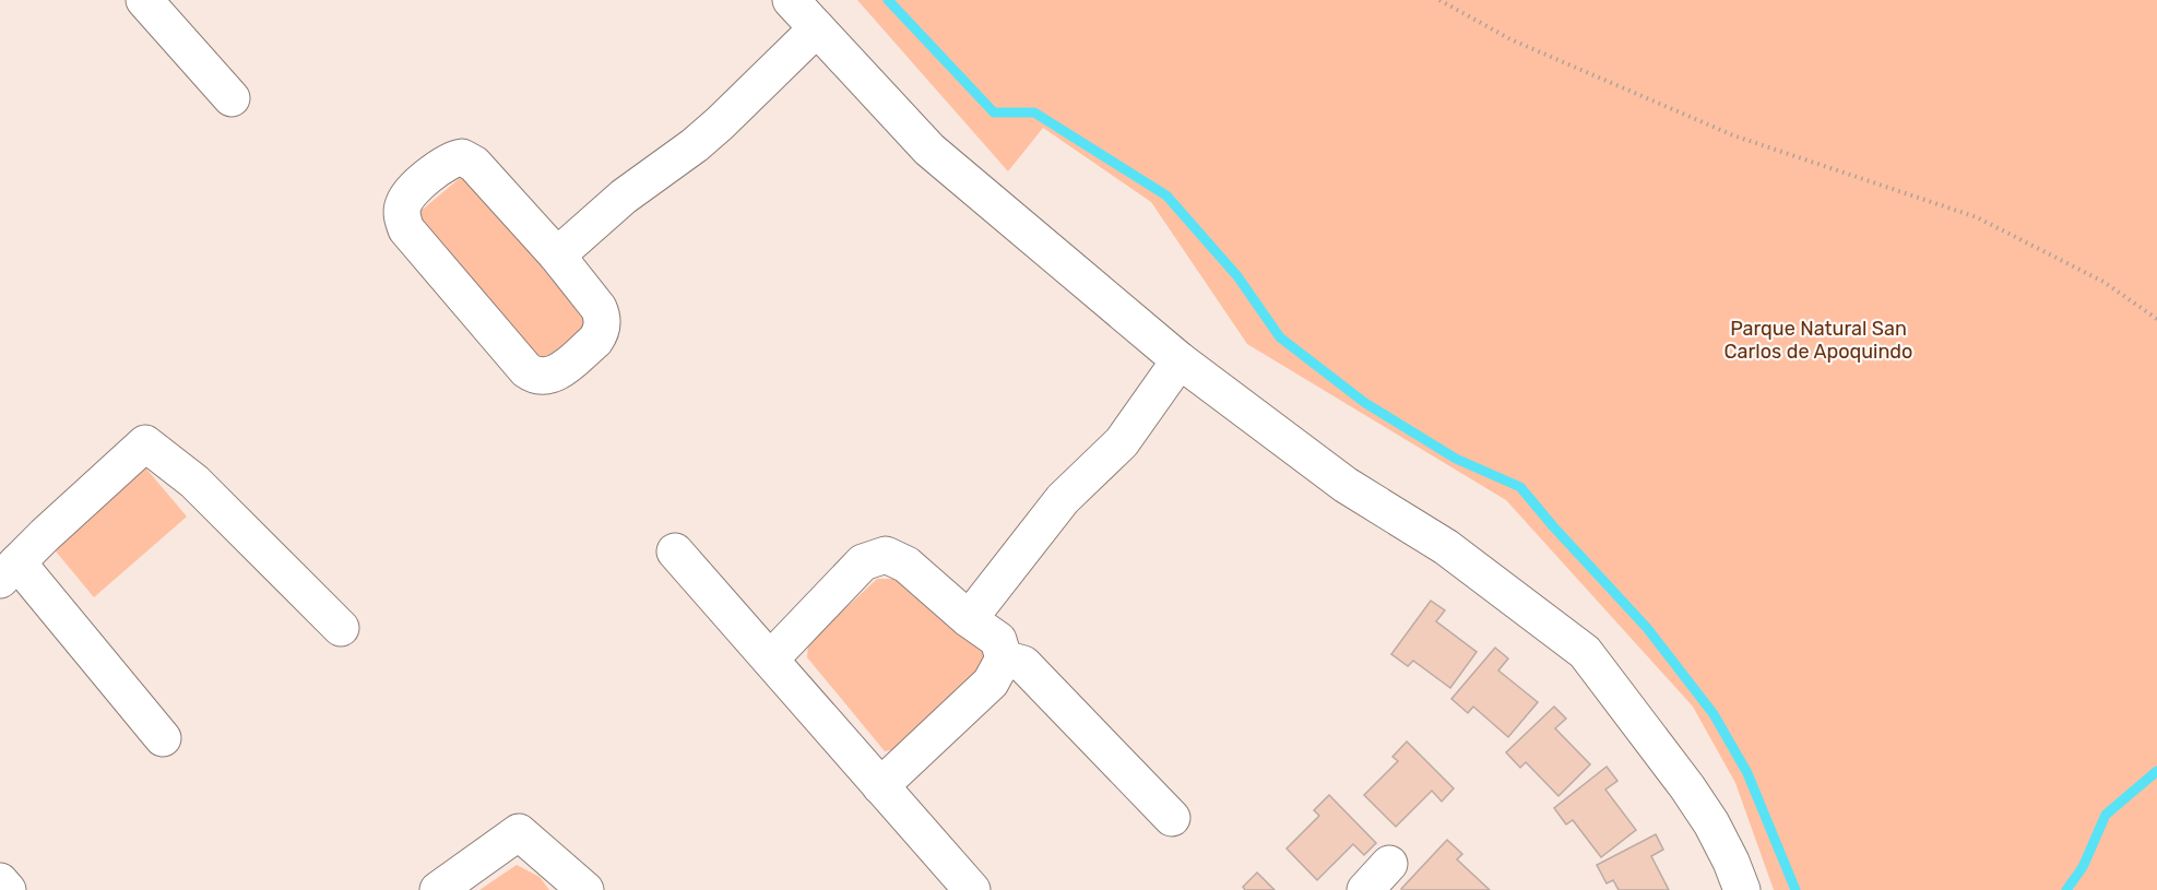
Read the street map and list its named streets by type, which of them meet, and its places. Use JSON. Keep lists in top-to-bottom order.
{
  "parks": ["Parque Natural San Carlos de Apoquindo"]
}
